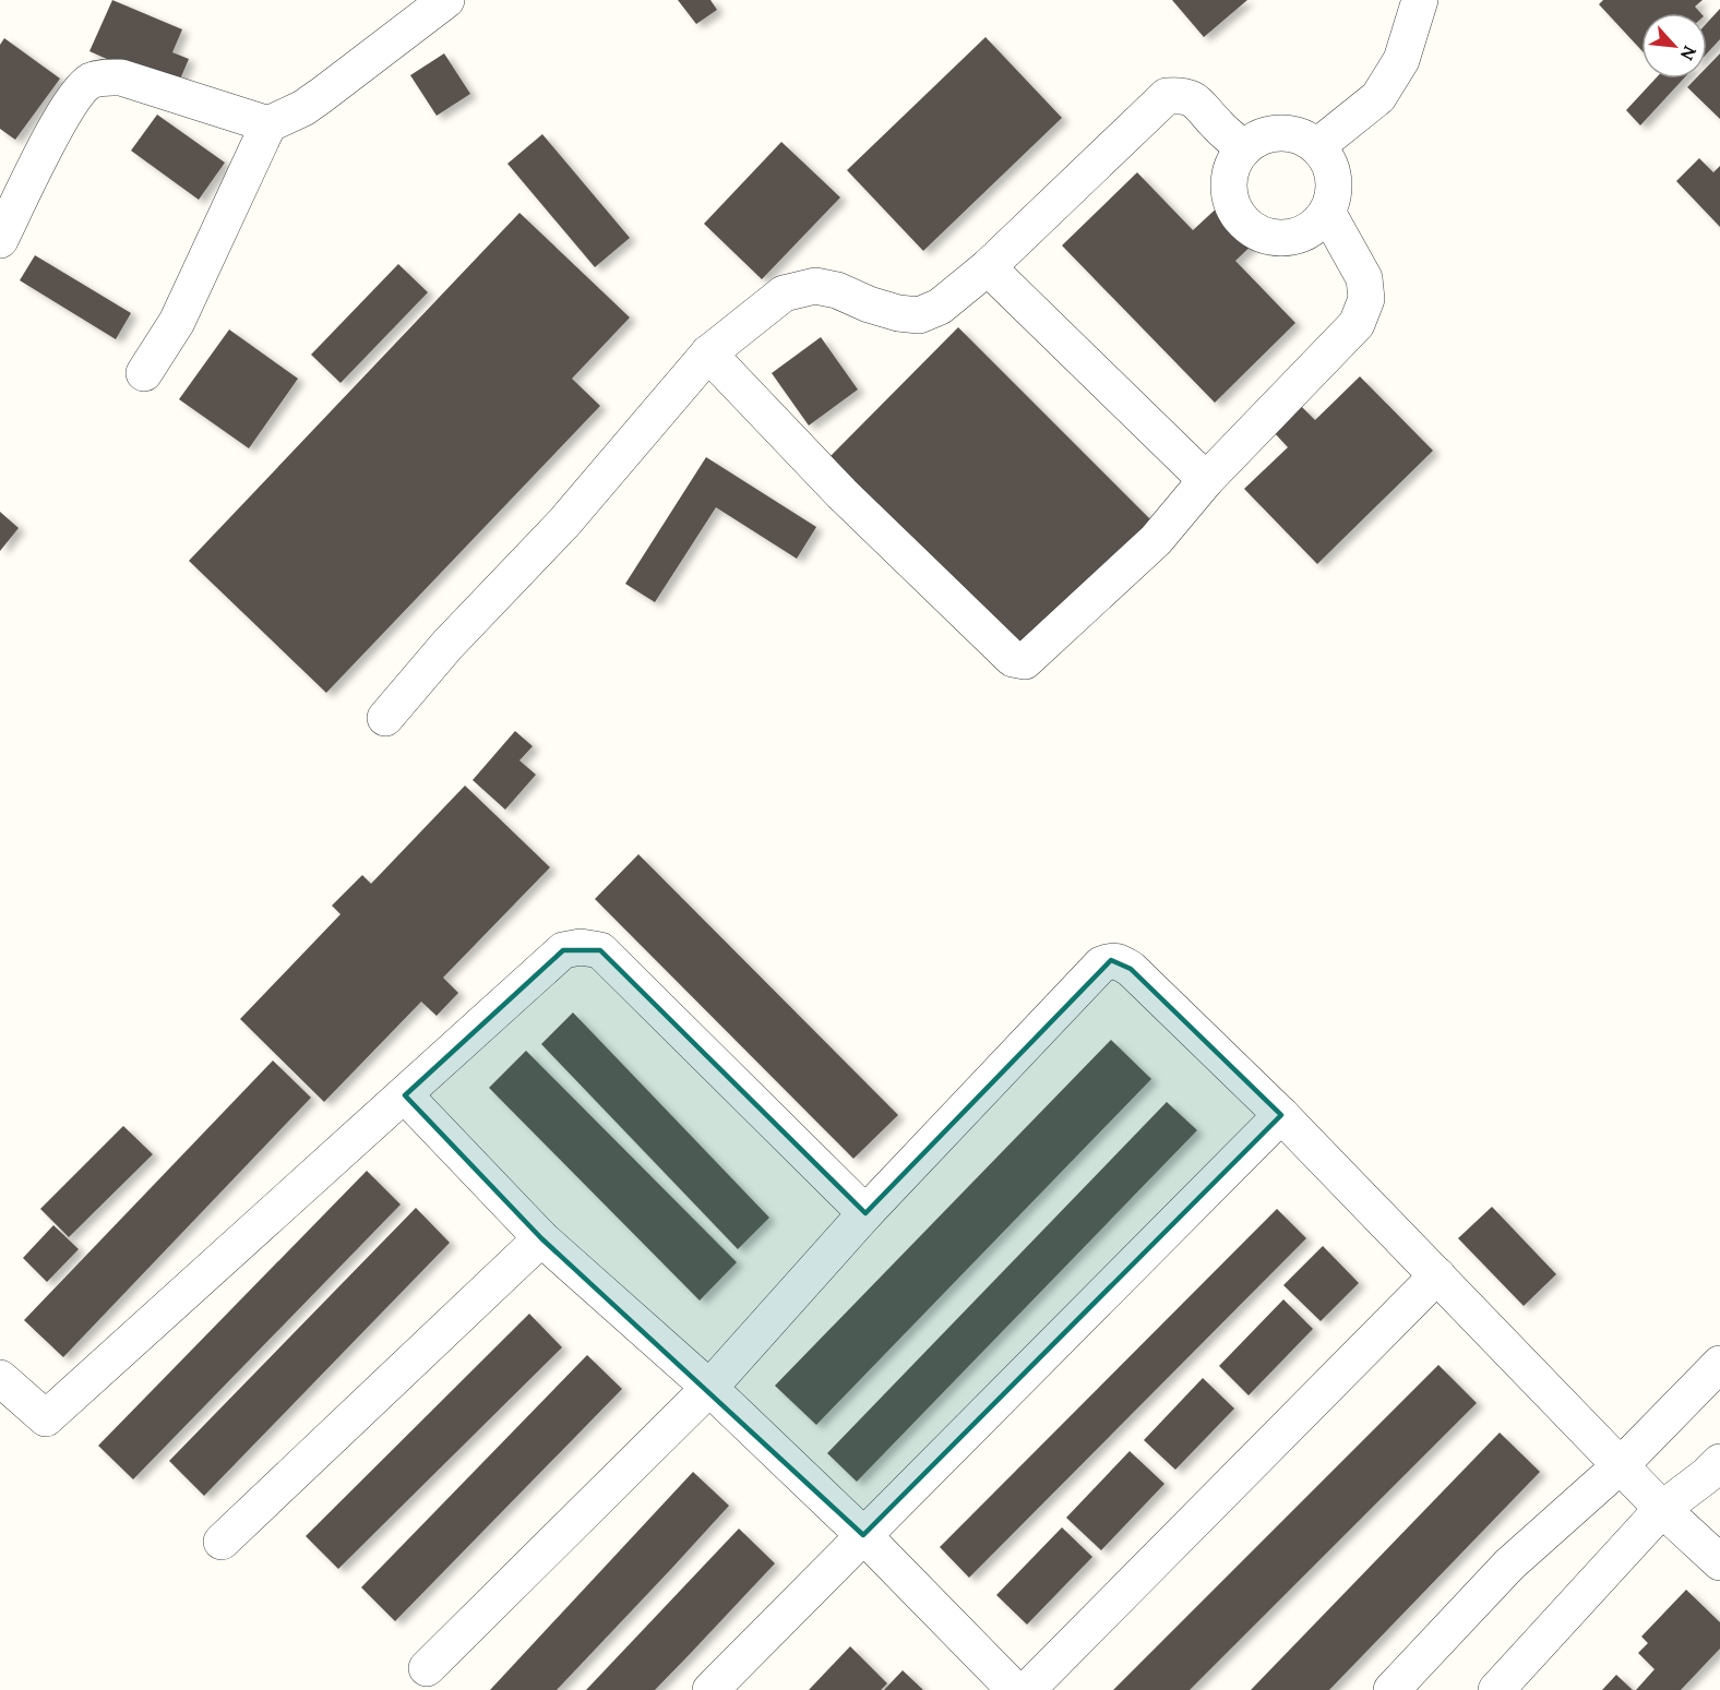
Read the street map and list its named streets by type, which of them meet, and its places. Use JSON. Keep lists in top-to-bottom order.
{
  "north": "bottom right"
}
